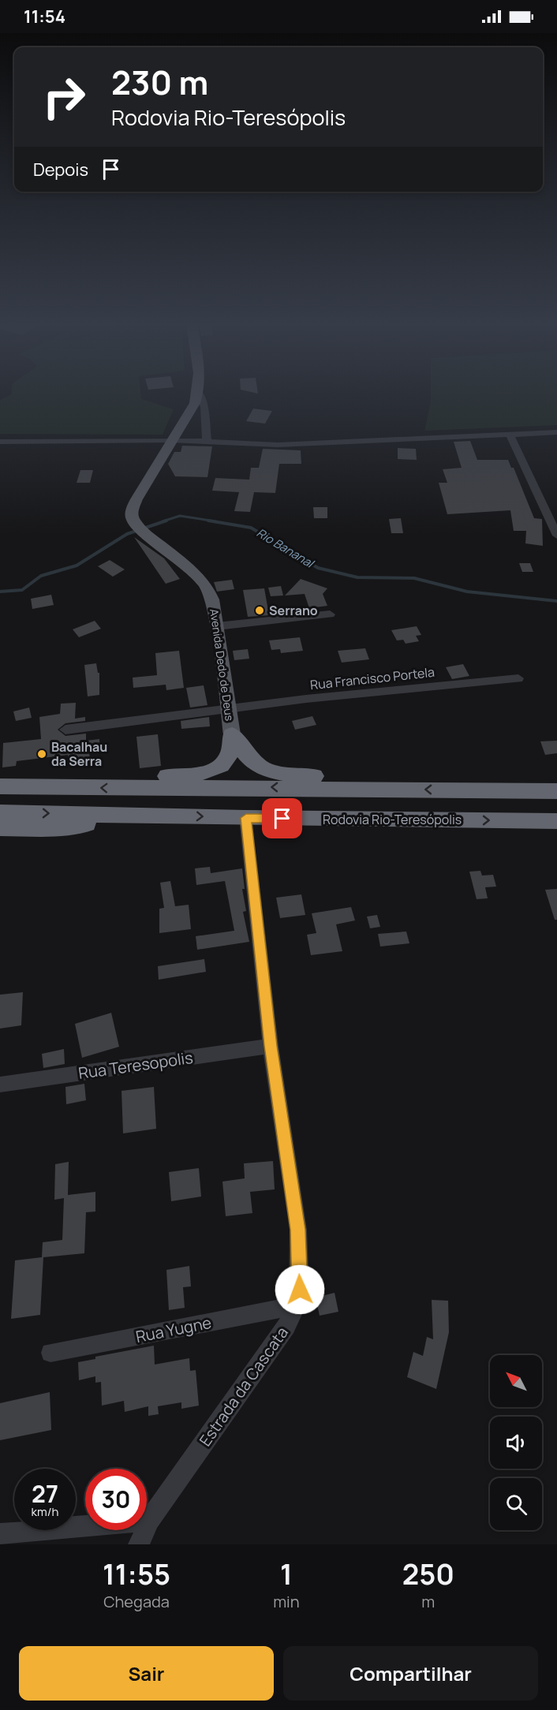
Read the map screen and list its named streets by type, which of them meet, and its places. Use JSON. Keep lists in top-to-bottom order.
{
  "streets": {
    "highway": ["Rodovia Rio-Teresópolis"],
    "main road": ["Avenida Dedo de Deus"],
    "street": [
      "Rua Francisco Portela",
      "Rua Teresopolis",
      "Rua Yugne",
      "Estrada da Cascata"
    ]
  },
  "crossings": [
    ["Avenida Dedo de Deus", "Rua Francisco Portela"],
    ["Rodovia Rio-Teresópolis", "Estrada da Cascata"],
    ["Rua Teresopolis", "Estrada da Cascata"],
    ["Rua Yugne", "Estrada da Cascata"]
  ],
  "water": ["Rio Bananal"],
  "places": ["Serrano", "Bacalhau da Serra"],
  "north": "top left",
  "page": {
    "status": "11:54",
    "turn": ["230 m", "Rodovia Rio-Teresópolis"],
    "then": "Depois",
    "speed": "27 km/h",
    "limit": "30",
    "eta": [
      "11:55",
      "Chegada",
      "1",
      "min",
      "250",
      "m"
    ],
    "buttons": ["Sair", "Compartilhar"]
  }
}
